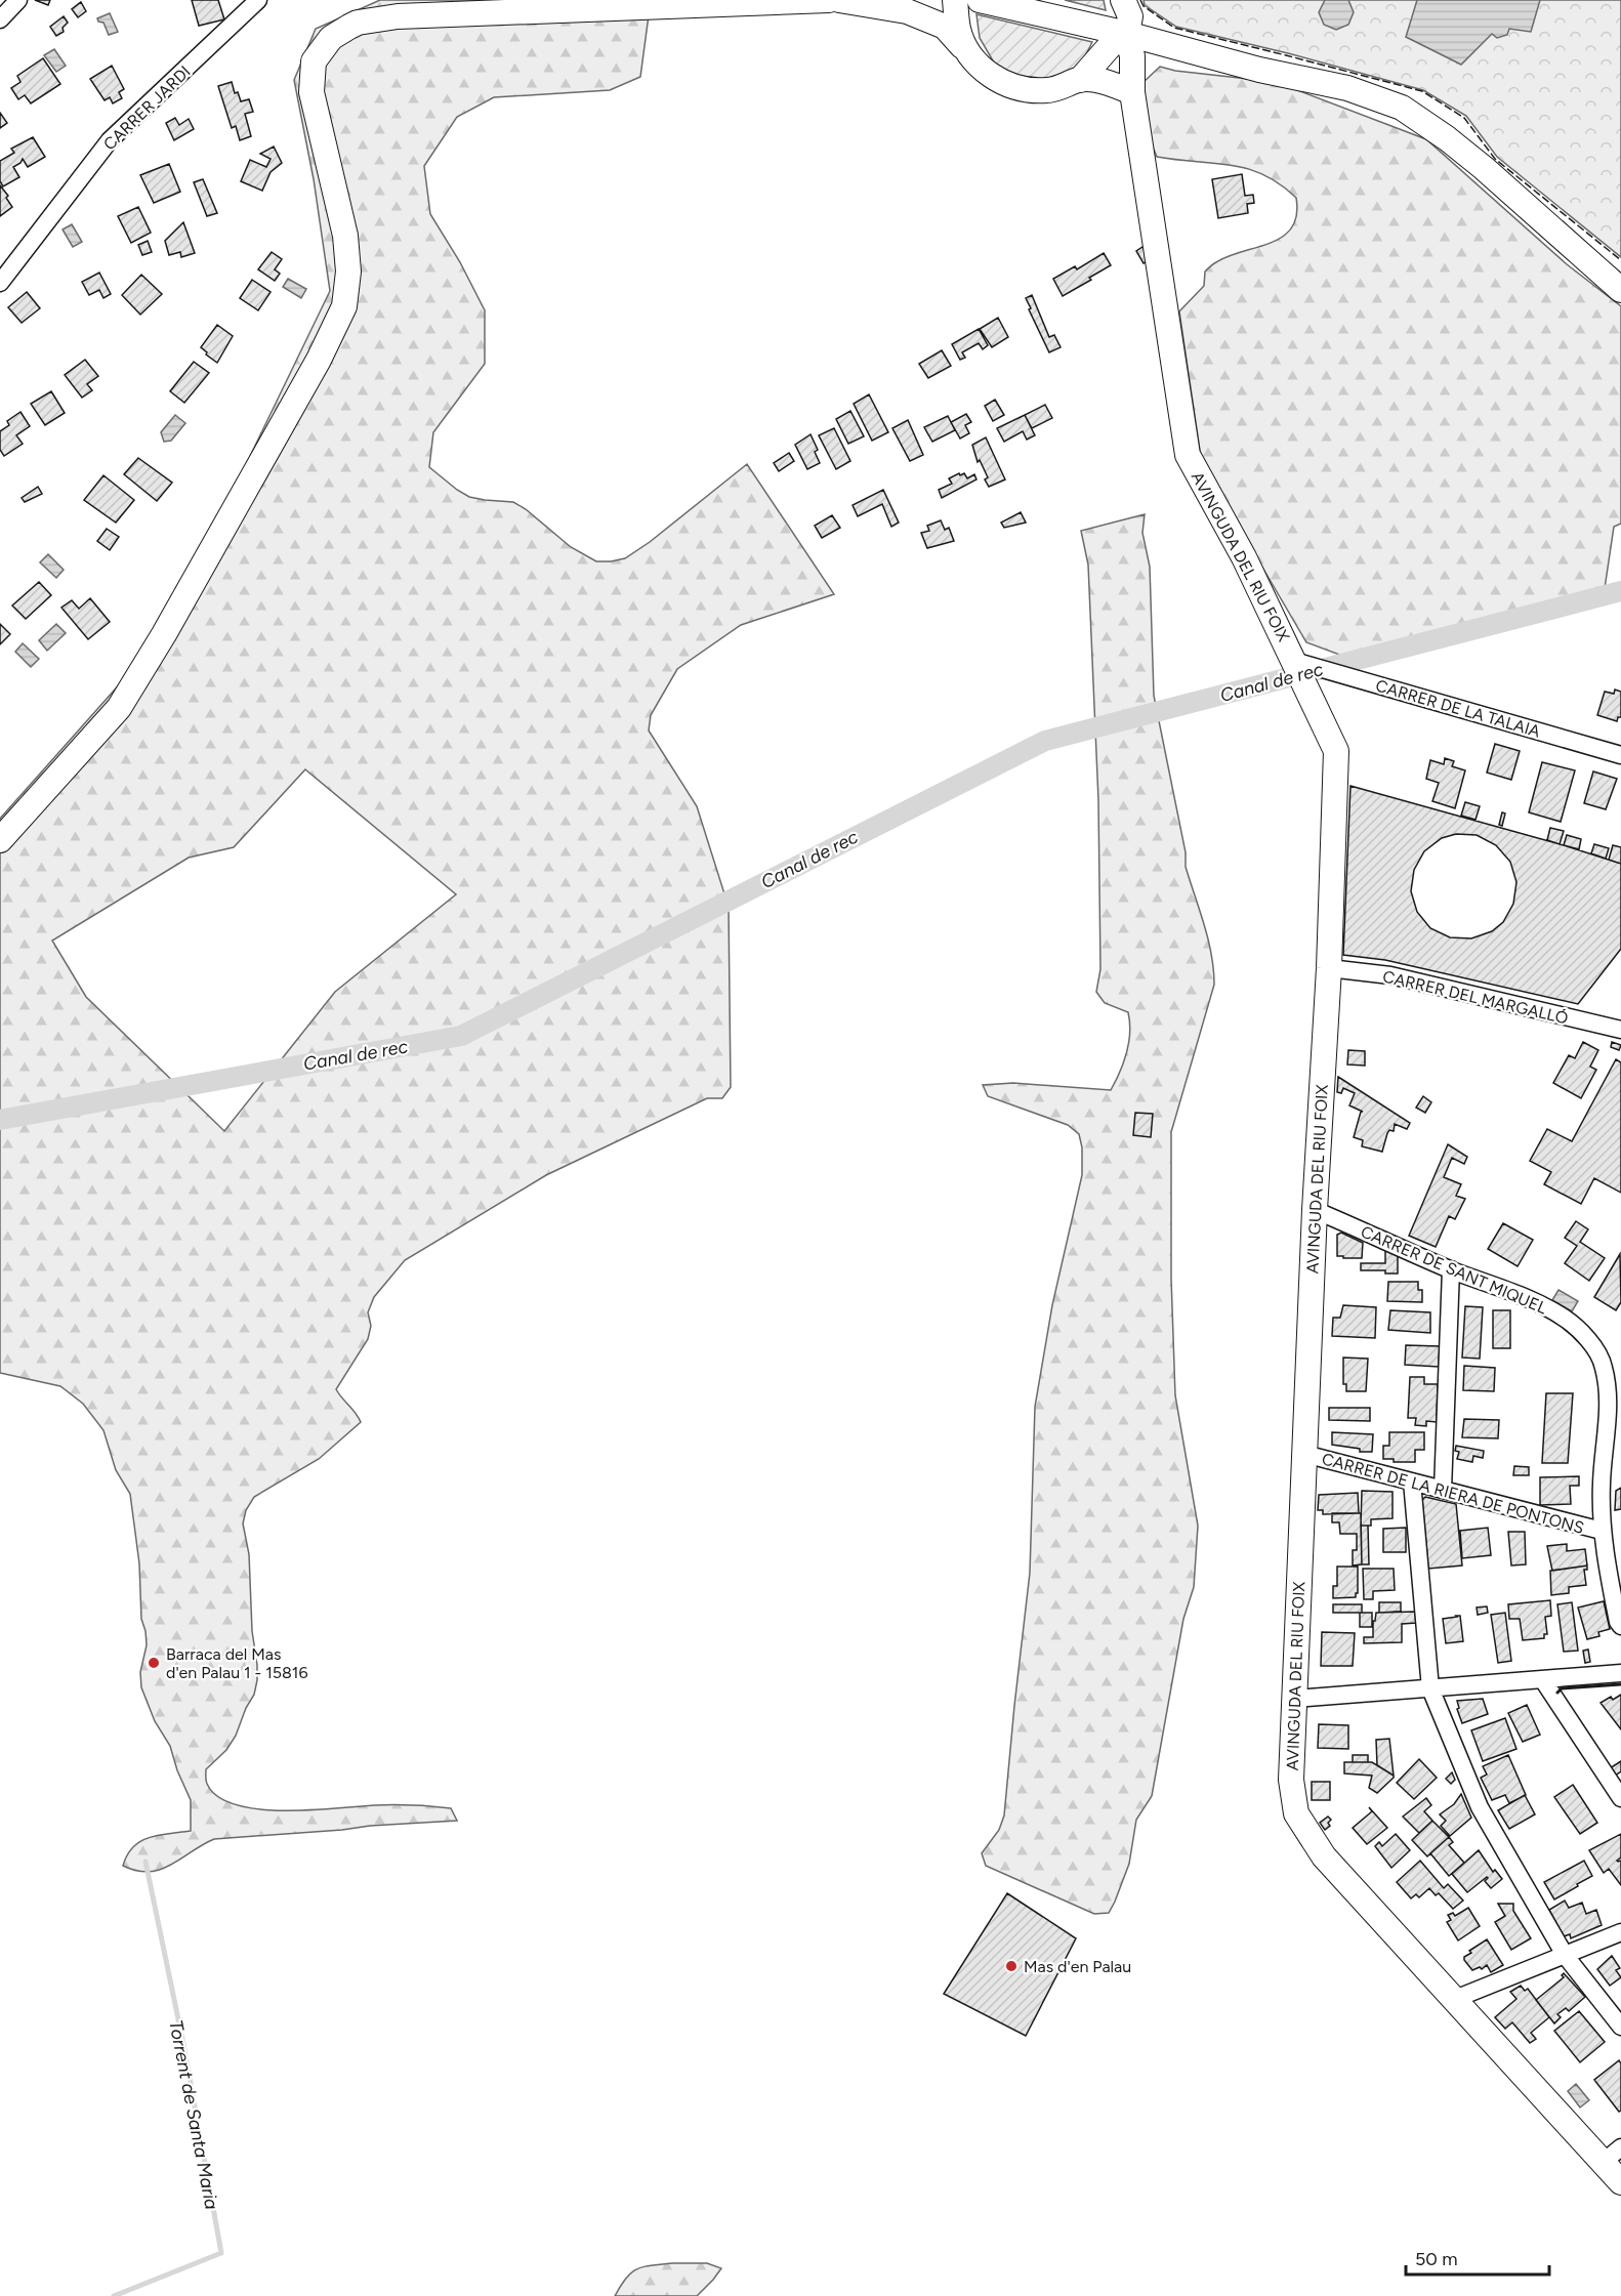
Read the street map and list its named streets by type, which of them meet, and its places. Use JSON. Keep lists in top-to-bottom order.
{
  "streets": {
    "street": [
      "CARRER JARDI",
      "AVINGUDA DEL RIU FOIX",
      "CARRER DE LA TALAIA",
      "CARRER DEL MARGALLÓ",
      "CARRER DE SANT MIQUEL",
      "CARRER DE LA RIERA DE PONTONS"
    ]
  },
  "crossings": [
    ["AVINGUDA DEL RIU FOIX", "CARRER DE LA TALAIA"],
    ["AVINGUDA DEL RIU FOIX", "CARRER DEL MARGALLÓ"],
    ["AVINGUDA DEL RIU FOIX", "CARRER DE SANT MIQUEL"],
    ["AVINGUDA DEL RIU FOIX", "CARRER DE LA RIERA DE PONTONS"],
    ["CARRER DE SANT MIQUEL", "CARRER DE LA RIERA DE PONTONS"]
  ],
  "water": ["Canal de rec", "Torrent de Santa Maria"],
  "places": ["Barraca del Mas d'en Palau 1 - 15816", "Mas d'en Palau"],
  "scale_bar": "50 m"
}
